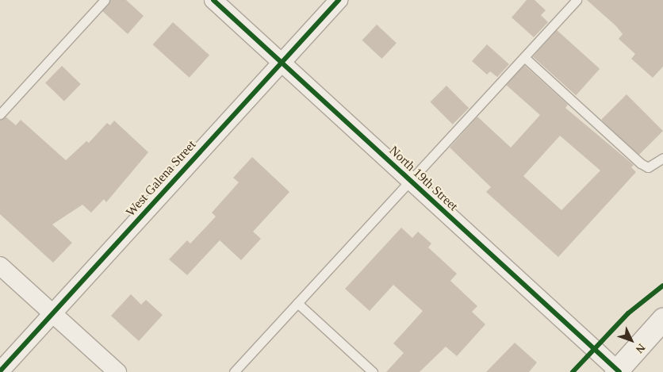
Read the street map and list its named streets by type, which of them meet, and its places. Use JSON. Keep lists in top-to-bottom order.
{
  "streets": {
    "street": ["West Galena Street", "North 19th Street"]
  },
  "crossings": [
    ["West Galena Street", "North 19th Street"]
  ],
  "north": "bottom right"
}
